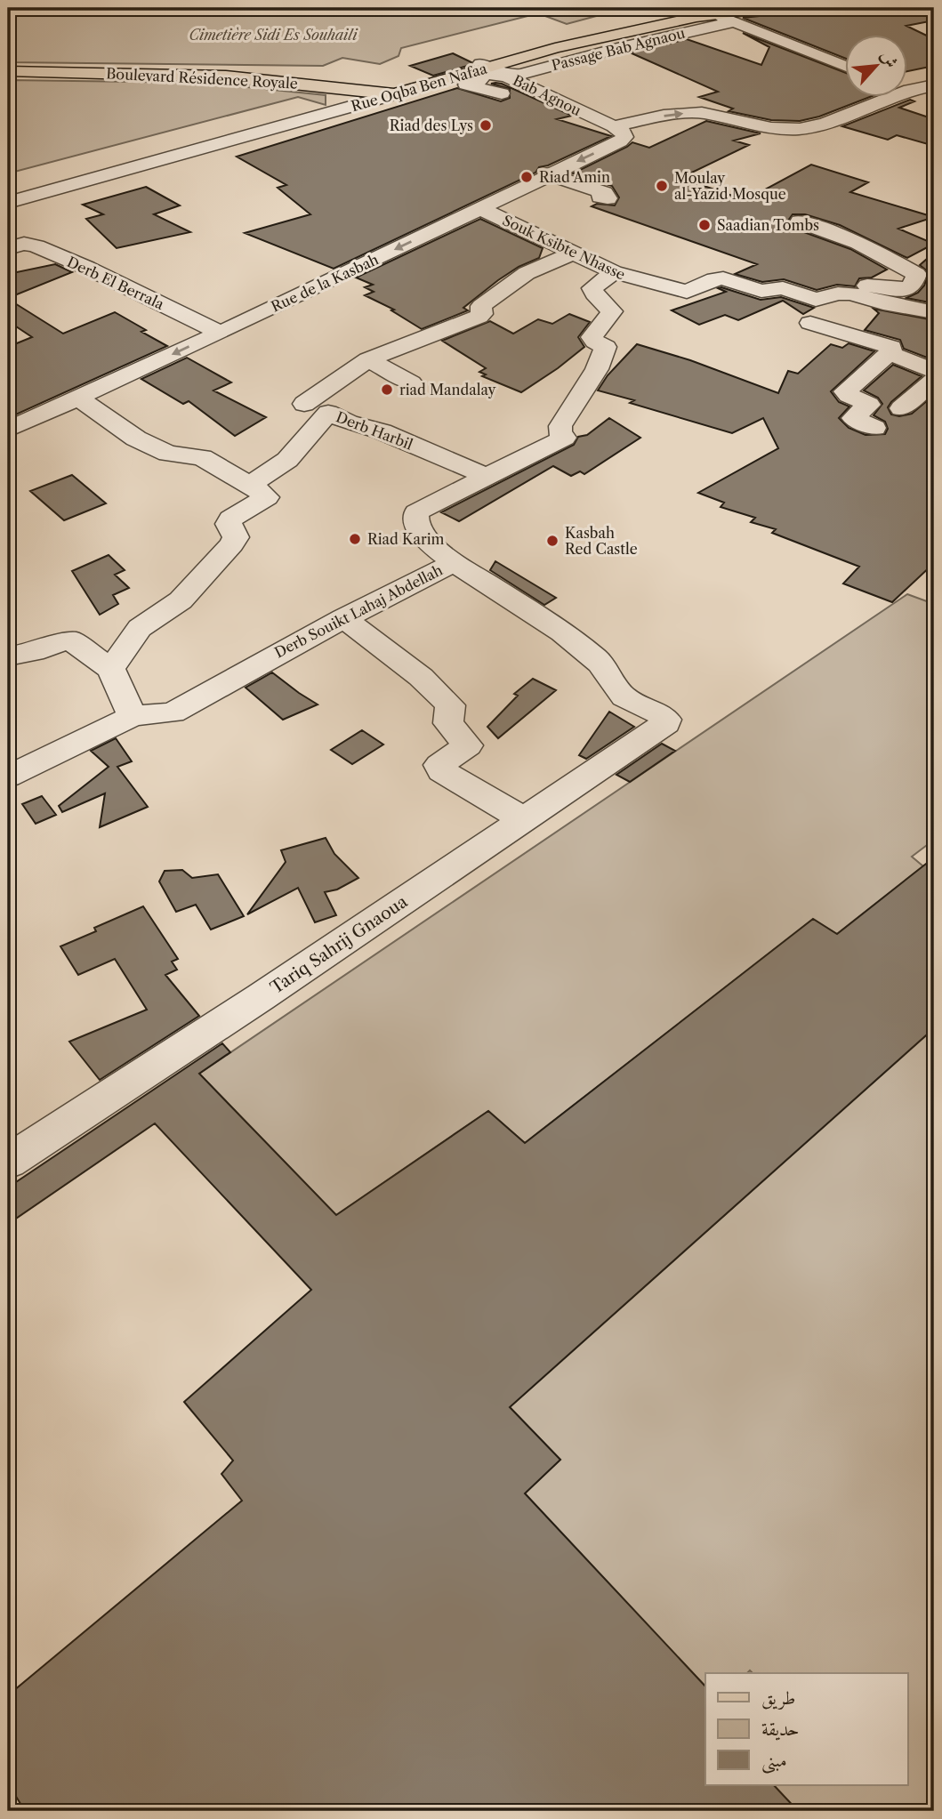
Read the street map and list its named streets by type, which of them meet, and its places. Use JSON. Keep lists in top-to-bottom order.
{
  "streets": {
    "main road": ["Boulevard Résidence Royale", "Rue Oqba Ben Nafaa"],
    "street": [
      "Passage Bab Agnaou",
      "Bab Agnou",
      "Souk Ksibte Nhasse",
      "Derb El Berrala",
      "Rue de la Kasbah",
      "Derb Harbil",
      "Derb Souikt Lahaj Abdellah",
      "Tariq Sahrij Gnaoua"
    ]
  },
  "crossings": [
    ["Passage Bab Agnaou", "Rue Oqba Ben Nafaa"],
    ["Passage Bab Agnaou", "Bab Agnou"],
    ["Boulevard Résidence Royale", "Rue Oqba Ben Nafaa"],
    ["Rue Oqba Ben Nafaa", "Bab Agnou"],
    ["Bab Agnou", "Rue de la Kasbah"],
    ["Souk Ksibte Nhasse", "Rue de la Kasbah"],
    ["Souk Ksibte Nhasse", "Derb Souikt Lahaj Abdellah"],
    ["Derb El Berrala", "Rue de la Kasbah"],
    ["Derb Harbil", "Derb Souikt Lahaj Abdellah"],
    ["Derb Souikt Lahaj Abdellah", "Tariq Sahrij Gnaoua"]
  ],
  "parks": ["Cimetière Sidi Es Souhaili"],
  "places": [
    "Riad des Lys",
    "Riad Amin",
    "Moulay al-Yazid Mosque",
    "Saadian Tombs",
    "riad Mandalay",
    "Riad Karim",
    "Kasbah Red Castle"
  ],
  "legend": ["طريق", "حديقة", "مبنى"],
  "north": "top right"
}
